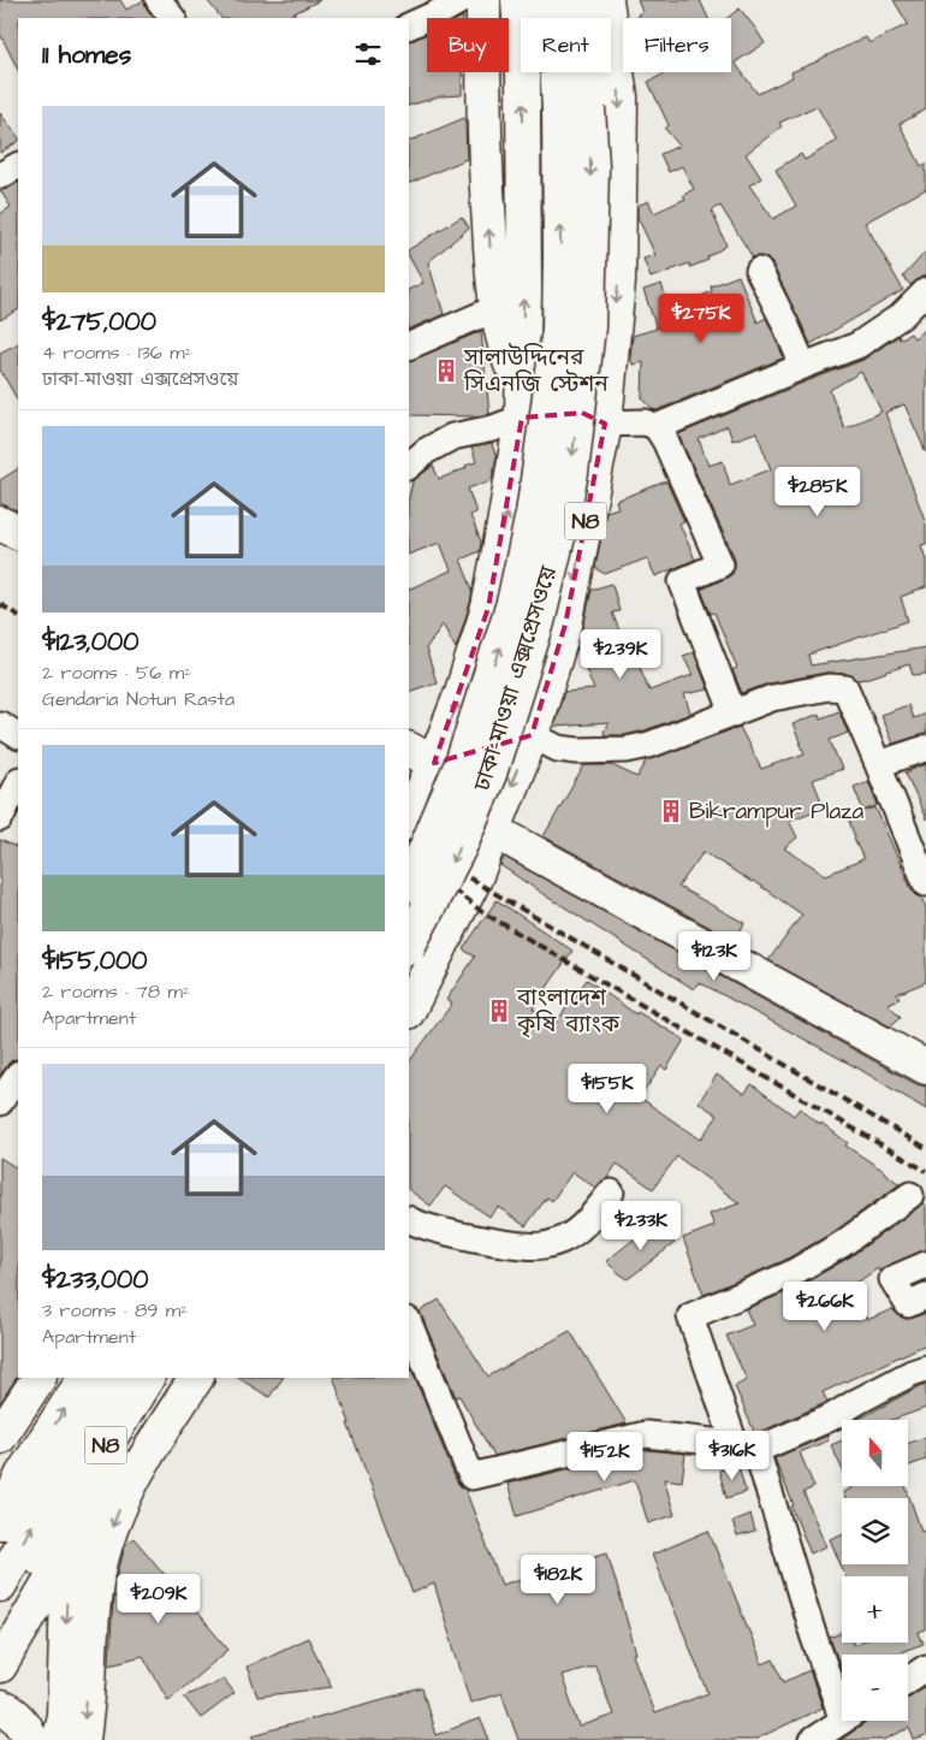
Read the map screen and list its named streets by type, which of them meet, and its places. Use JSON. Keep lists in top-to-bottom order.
{
  "streets": {
    "main road": ["N8", "ঢাকা-মাওয়া এক্সপ্রেসওয়ে"]
  },
  "places": {
    "building": ["সালাউদ্দিনের সিএনজি স্টেশন", "Bikrampur Plaza", "বাংলাদেশ কৃষি ব্যাংক"]
  },
  "north": "top",
  "page": {
    "chip": ["Buy", "Rent", "Filters"],
    "heading": "11 homes",
    "list": [
      {
        "name": "$275,000",
        "note": "4 rooms · 136 m² · ঢাকা-মাওয়া এক্সপ্রেসওয়ে"
      },
      {
        "name": "$123,000",
        "note": "2 rooms · 56 m² · Gendaria Notun Rasta"
      },
      {
        "name": "$155,000",
        "note": "2 rooms · 78 m² · Apartment"
      },
      {
        "name": "$233,000",
        "note": "3 rooms · 89 m² · Apartment"
      }
    ],
    "price": [
      "$275K",
      "$285K",
      "$239K",
      "$123K",
      "$155K",
      "$233K",
      "$266K",
      "$316K",
      "$152K",
      "$182K",
      "$209K"
    ],
    "map_buttons": ["+", "−"]
  }
}
